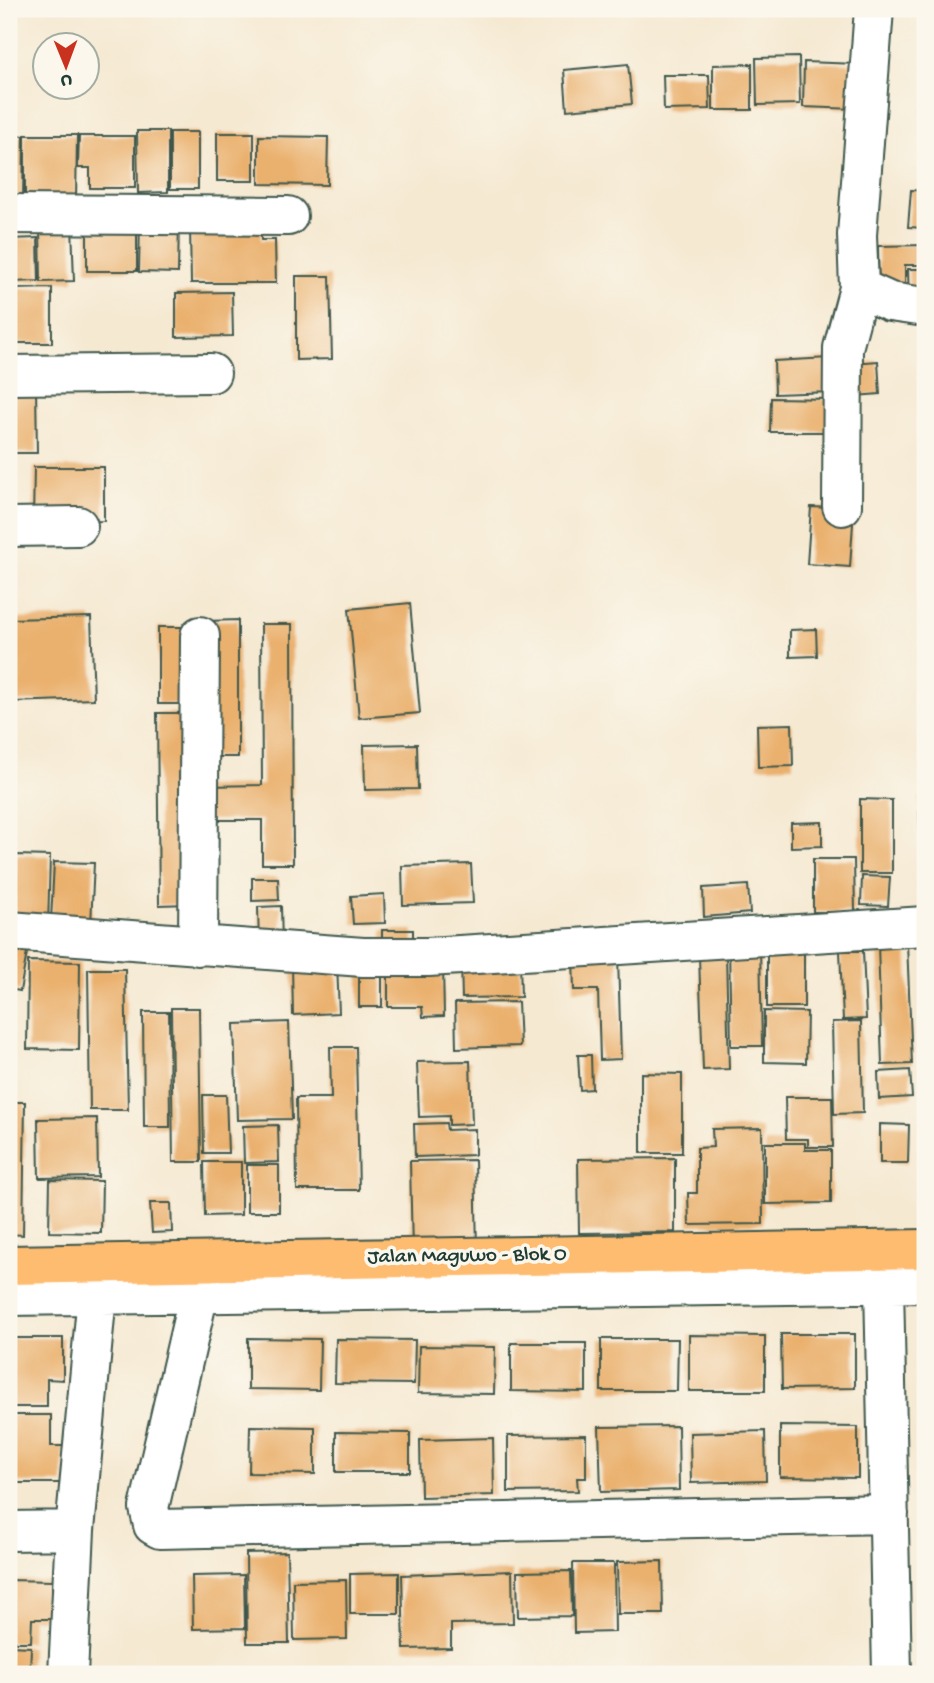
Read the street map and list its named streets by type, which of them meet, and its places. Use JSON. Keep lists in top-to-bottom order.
{
  "streets": {
    "main road": ["Jalan Maguwo - Blok O"]
  },
  "north": "bottom"
}
